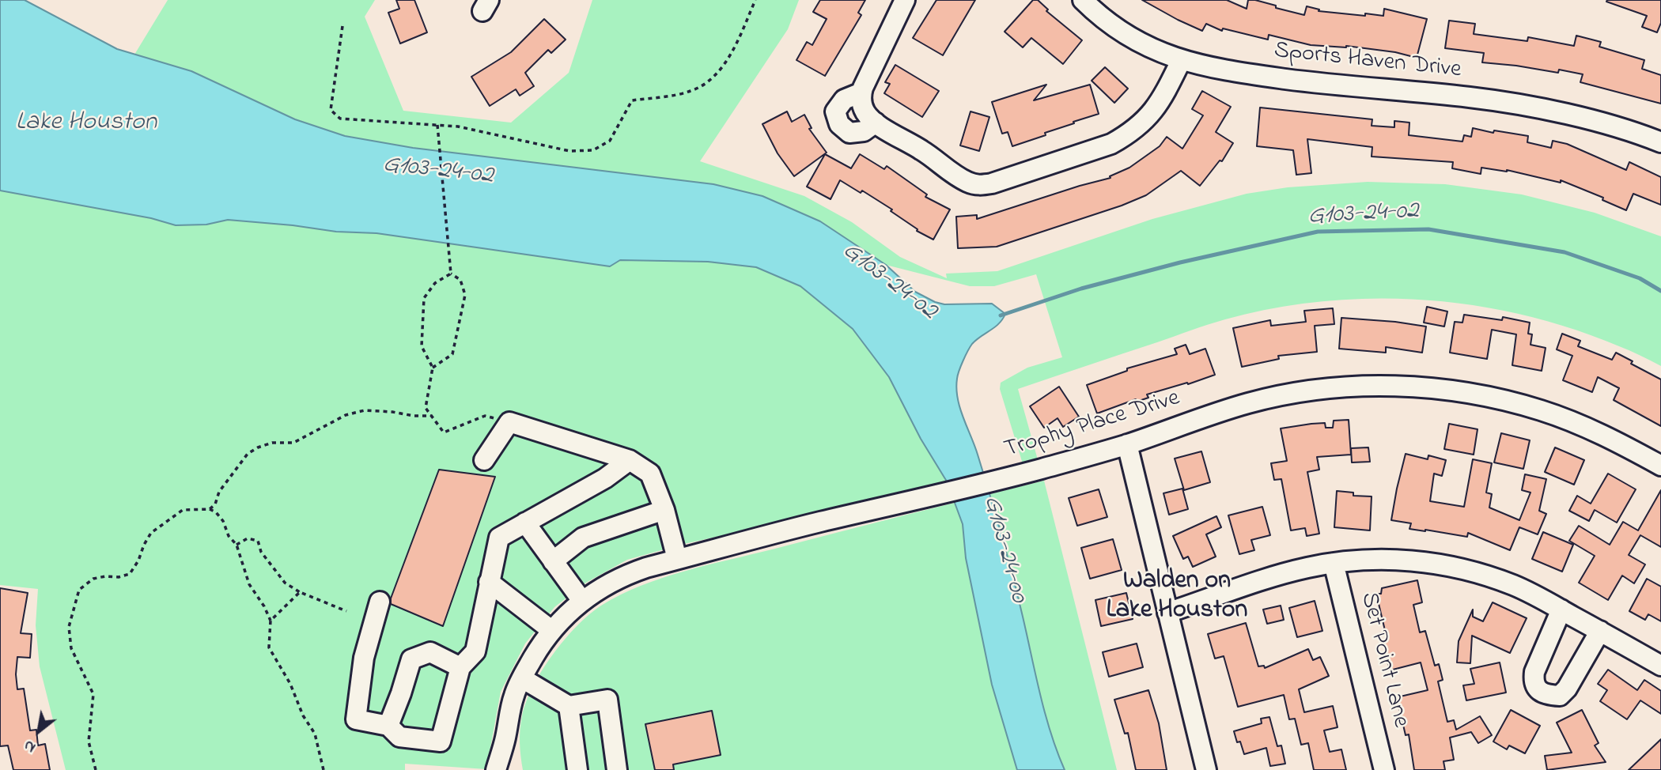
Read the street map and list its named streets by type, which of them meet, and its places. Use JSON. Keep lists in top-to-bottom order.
{
  "streets": {
    "street": ["Sports Haven Drive", "Trophy Place Drive", "Set Point Lane"]
  },
  "districts": ["Walden on Lake Houston"],
  "water": ["Lake Houston", "G103-24-02", "G103-24-00"],
  "north": "bottom left"
}
